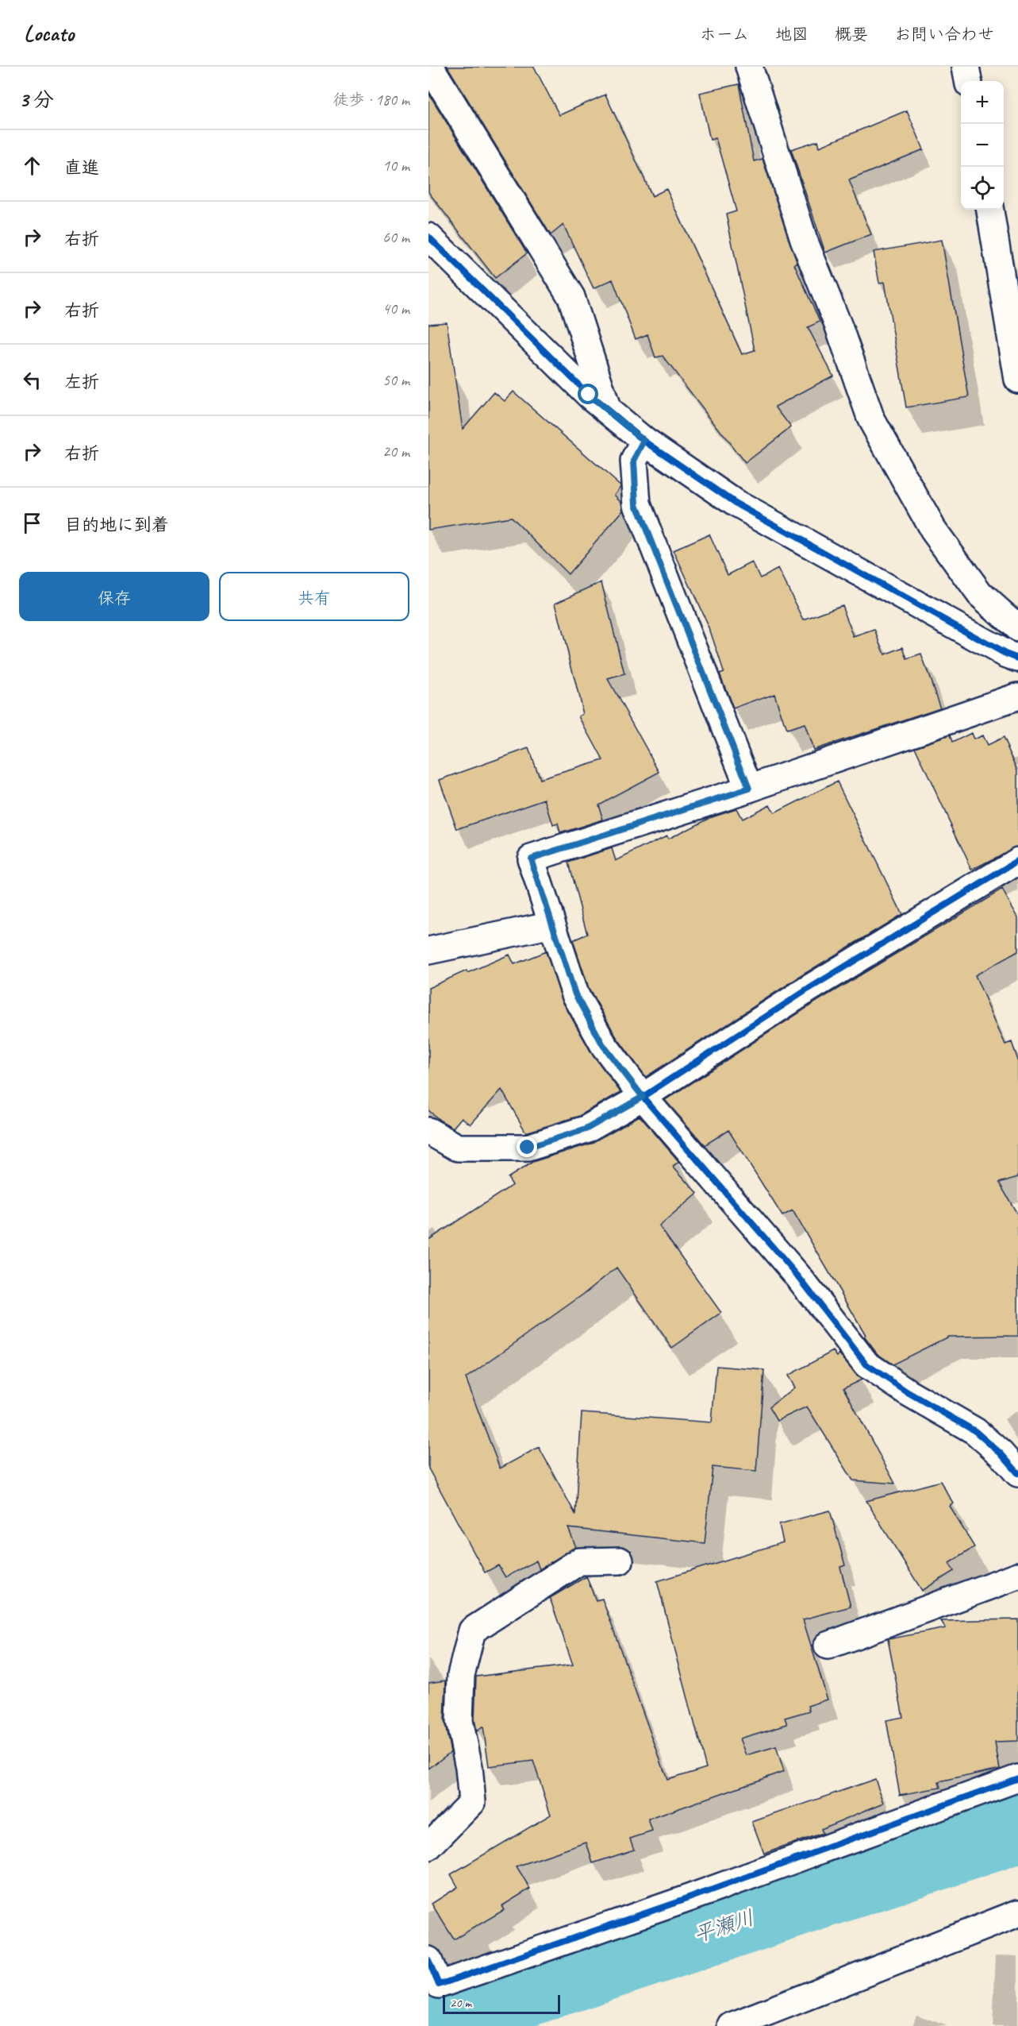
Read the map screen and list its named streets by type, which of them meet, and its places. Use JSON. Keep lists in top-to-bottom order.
{
  "water": ["平瀬川"],
  "scale_bar": "20 m",
  "page": {
    "header": "Locato",
    "nav": [
      "ホーム",
      "地図",
      "概要",
      "お問い合わせ"
    ],
    "heading": ["3 分", "徒歩 · 180 m"],
    "map_buttons": ["+", "−"],
    "list": [
      ["直進", "10 m"],
      ["右折", "60 m"],
      ["右折", "40 m"],
      ["左折", "50 m"],
      ["右折", "20 m"],
      "目的地に到着"
    ],
    "buttons": ["保存", "共有"],
    "scale": "20 m"
  }
}
